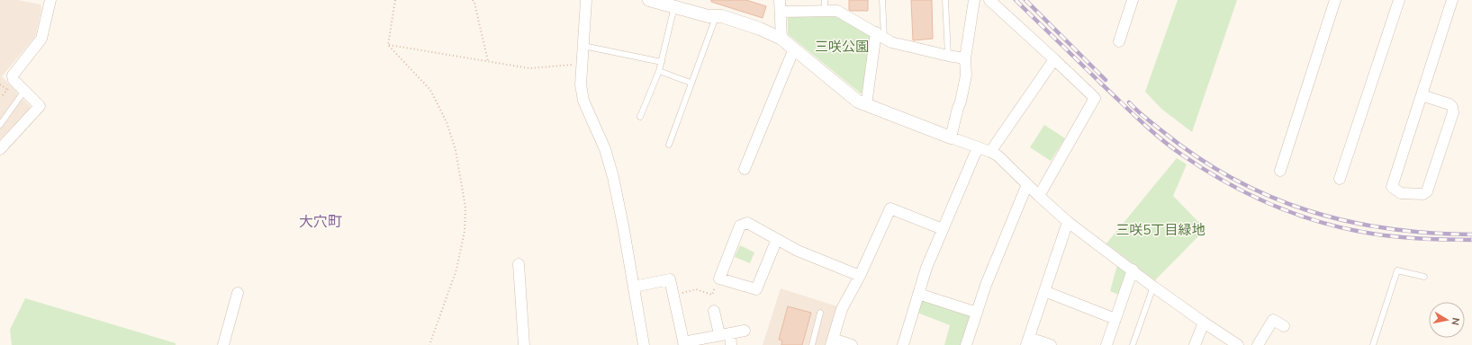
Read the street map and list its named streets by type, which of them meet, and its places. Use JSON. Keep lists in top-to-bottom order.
{
  "districts": ["大穴町"],
  "parks": ["三咲公園", "三咲5丁目緑地"],
  "north": "right"
}
